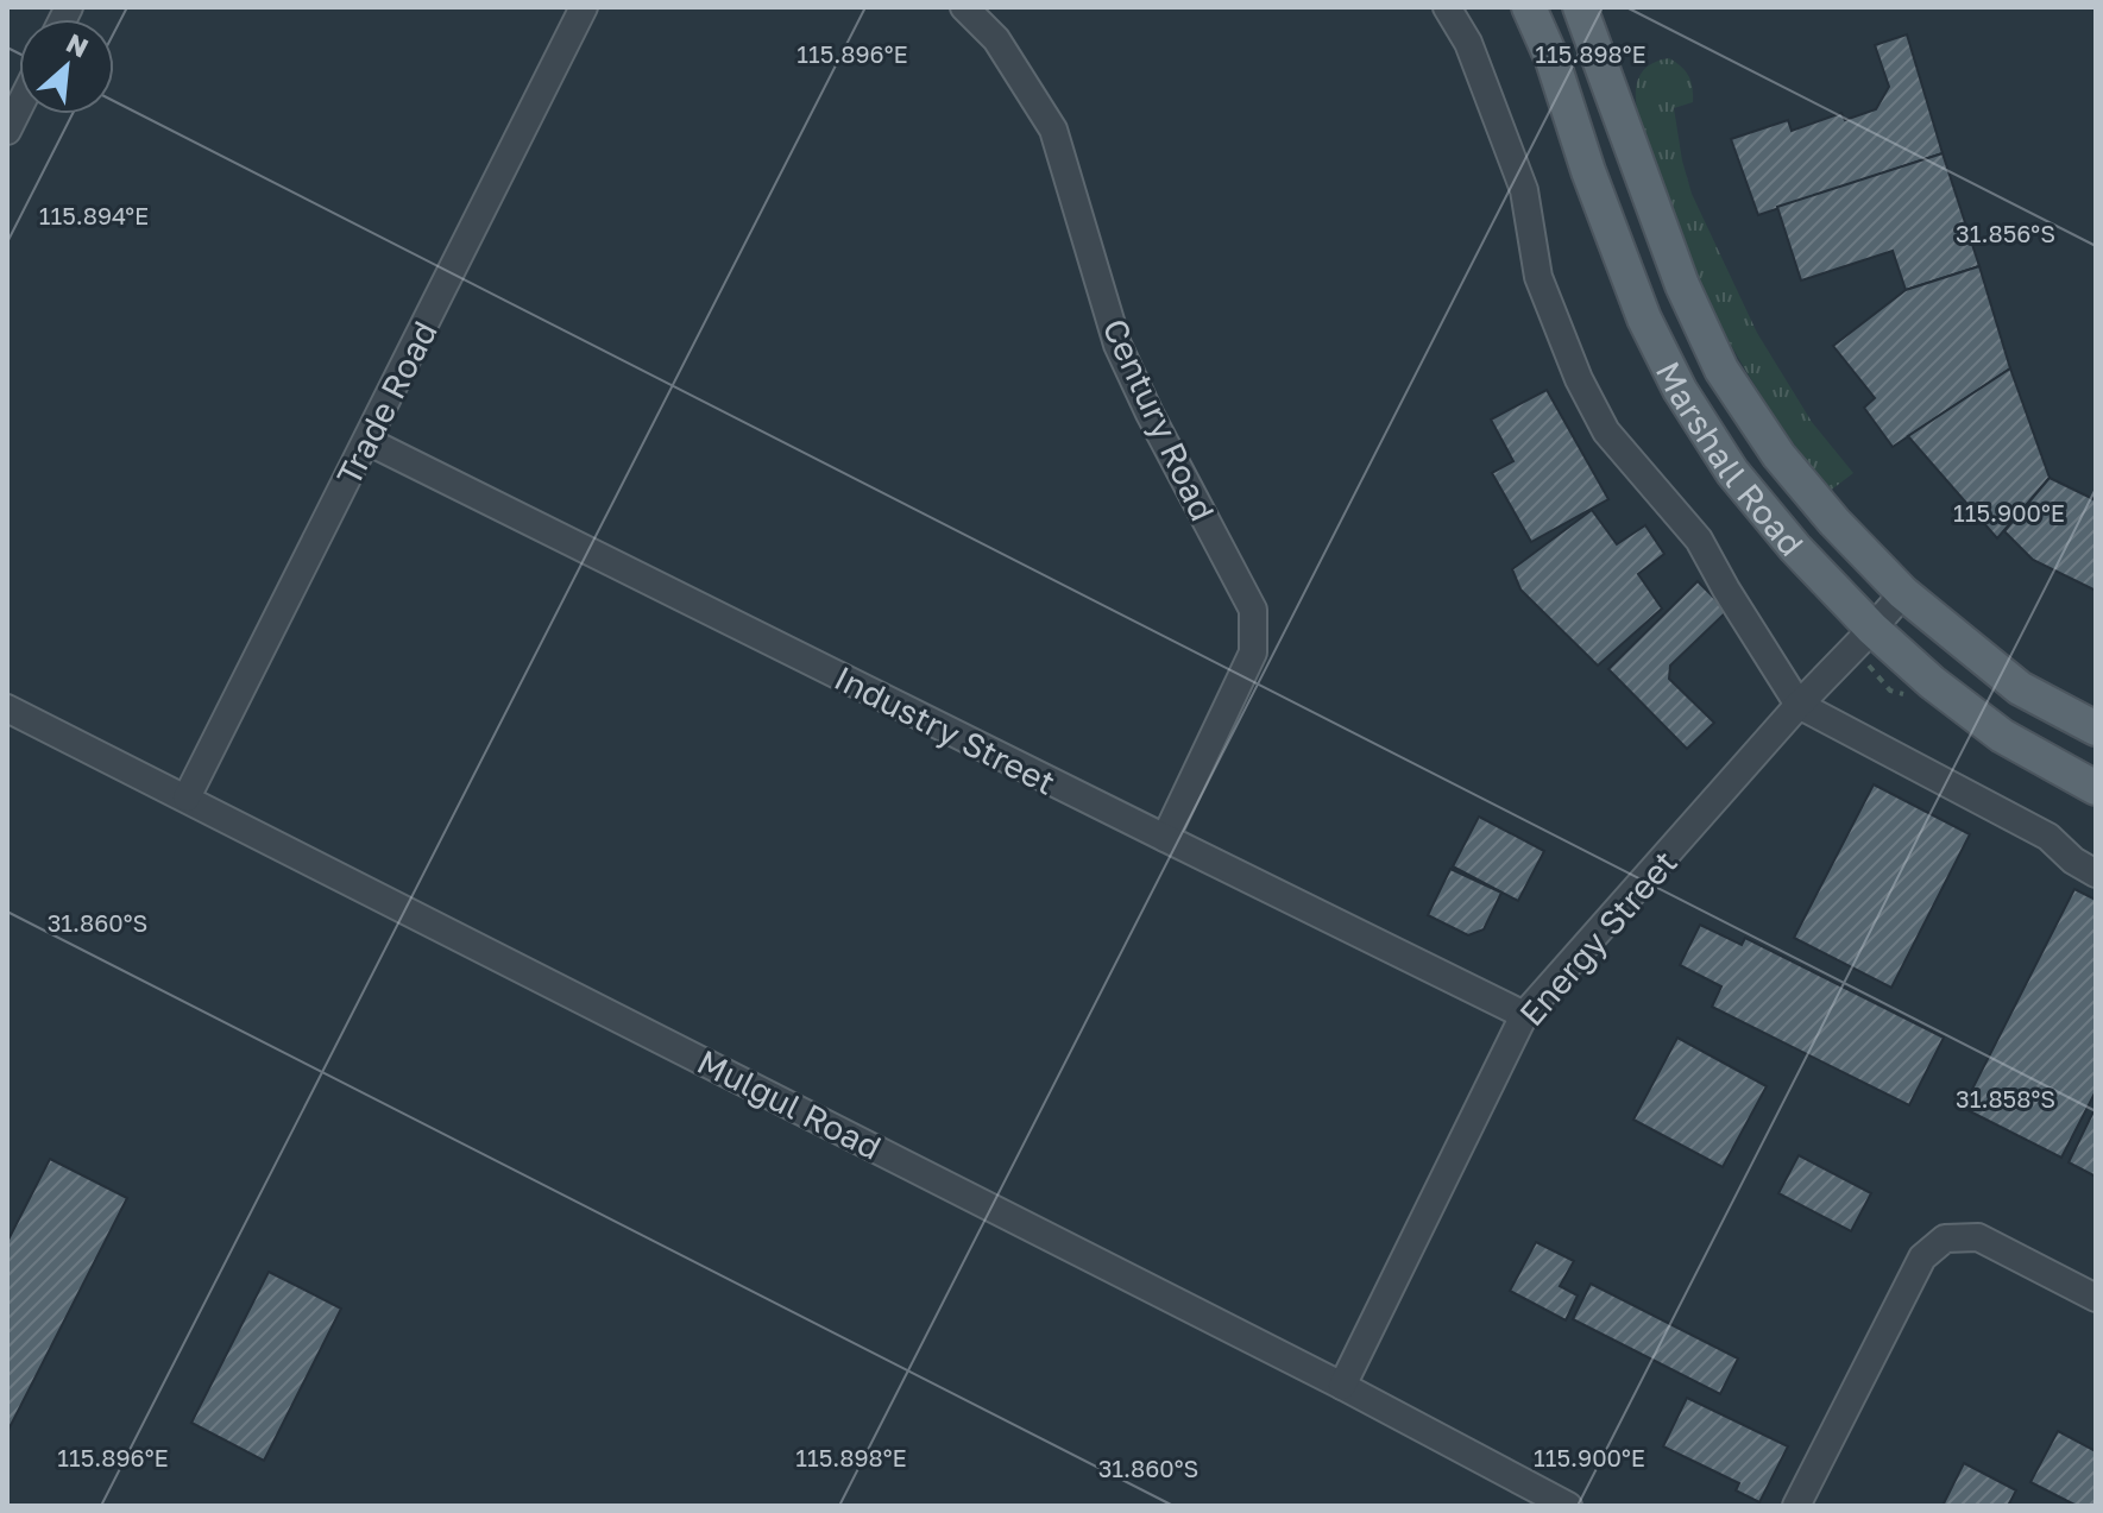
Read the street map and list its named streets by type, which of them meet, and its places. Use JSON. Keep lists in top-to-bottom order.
{
  "streets": {
    "main road": ["Marshall Road"],
    "street": [
      "Trade Road",
      "Century Road",
      "Industry Street",
      "Energy Street",
      "Mulgul Road"
    ]
  },
  "crossings": [
    ["Trade Road", "Industry Street"],
    ["Trade Road", "Mulgul Road"],
    ["Century Road", "Industry Street"],
    ["Marshall Road", "Energy Street"],
    ["Industry Street", "Energy Street"],
    ["Energy Street", "Mulgul Road"]
  ],
  "north": "top right",
  "coordinates": [
    "115.896°E",
    "115.898°E",
    "115.894°E",
    "31.856°S",
    "115.900°E",
    "31.860°S",
    "31.858°S"
  ]
}
